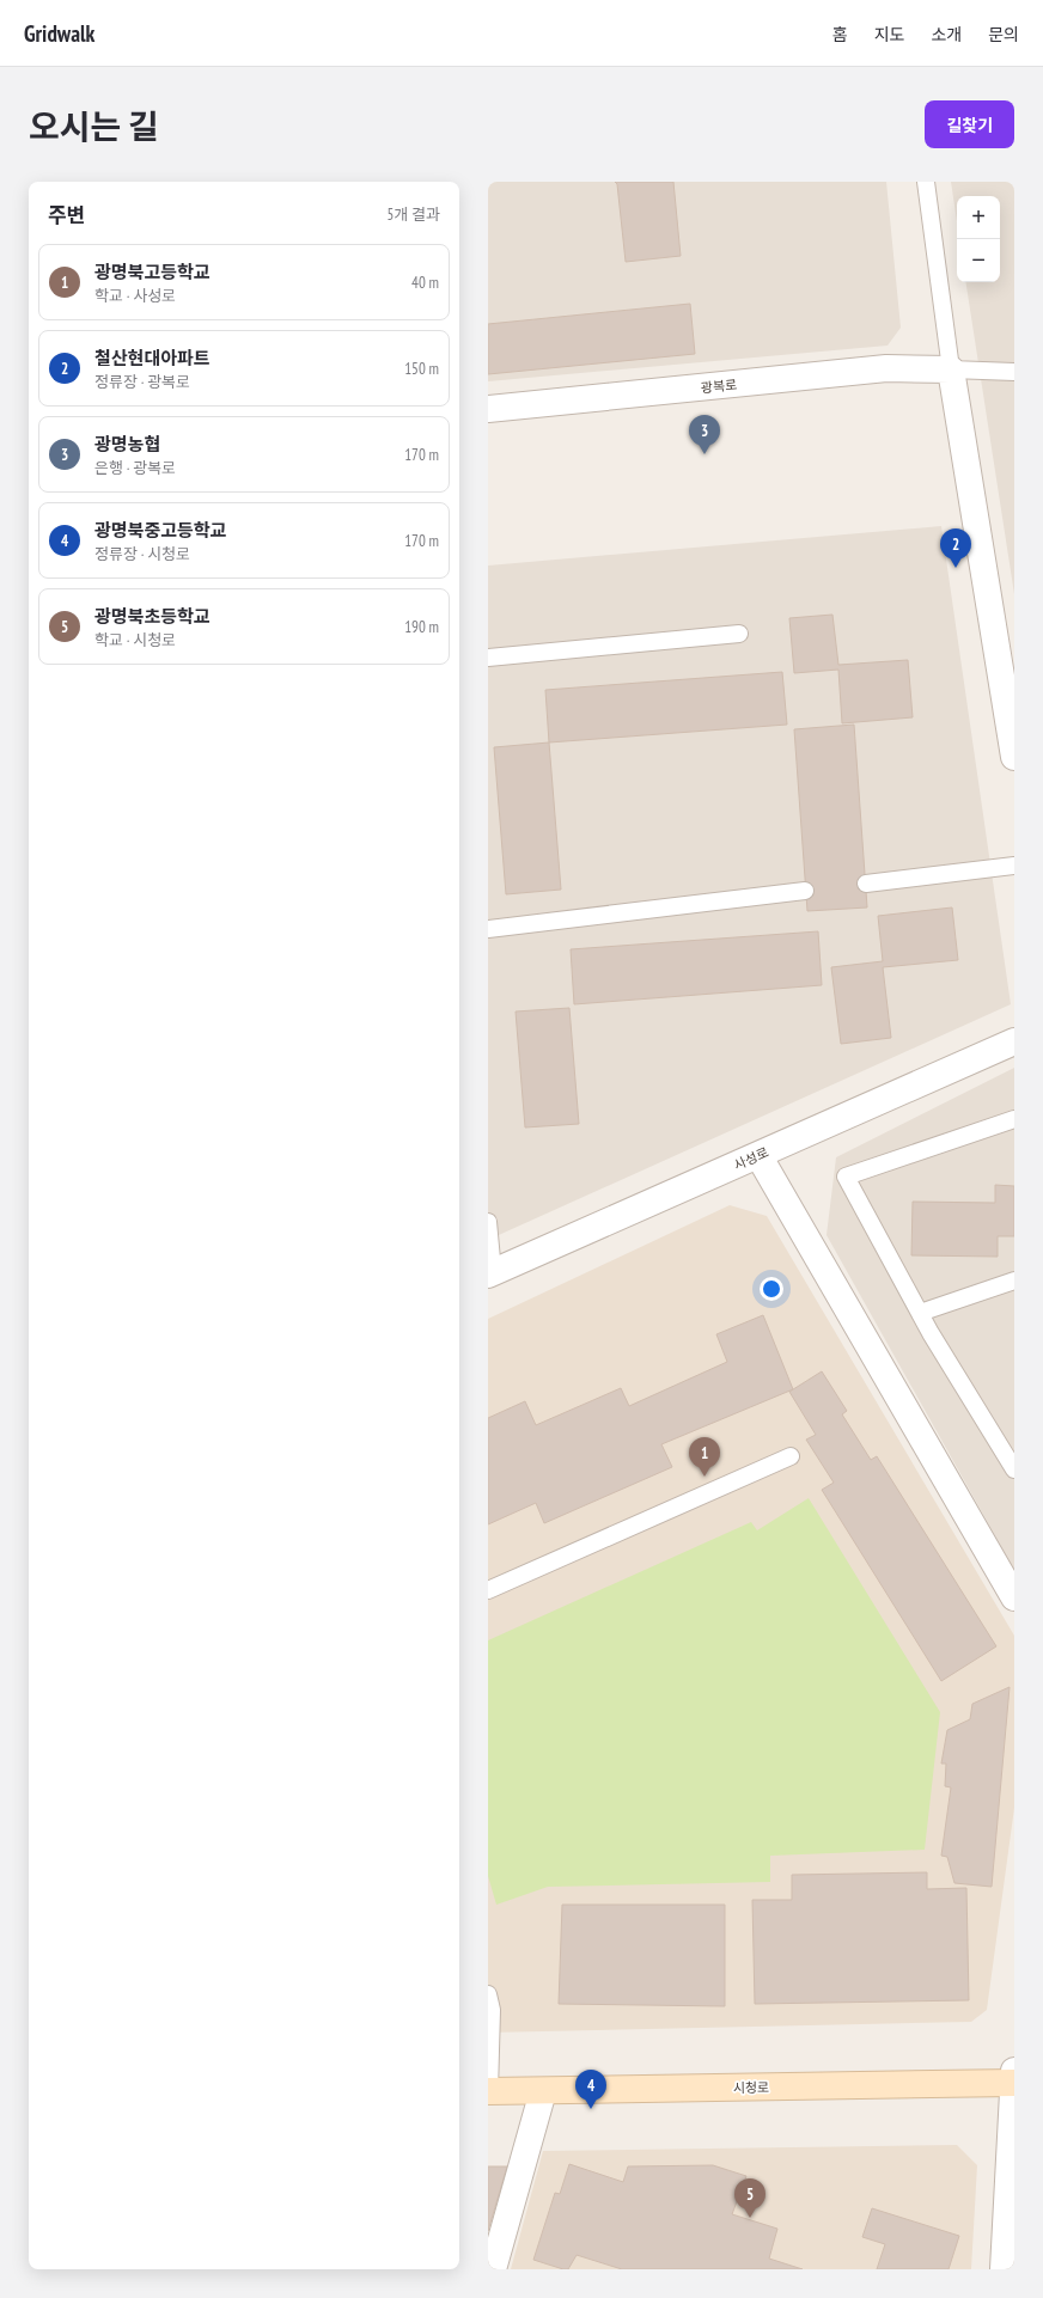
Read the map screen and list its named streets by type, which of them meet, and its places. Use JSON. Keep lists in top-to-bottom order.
{
  "streets": {
    "main road": ["시청로"],
    "street": ["광복로", "사성로"]
  },
  "page": {
    "header": "Gridwalk",
    "nav": [
      "홈",
      "지도",
      "소개",
      "문의"
    ],
    "title": "오시는 길",
    "buttons": "길찾기",
    "heading": ["주변", "5개 결과"],
    "map_buttons": ["+", "−"],
    "list": [
      {
        "mark": "1",
        "name": "광명북고등학교",
        "note": "학교 · 사성로",
        "value": "40 m"
      },
      {
        "mark": "2",
        "name": "철산현대아파트",
        "note": "정류장 · 광복로",
        "value": "150 m"
      },
      {
        "mark": "3",
        "name": "광명농협",
        "note": "은행 · 광복로",
        "value": "170 m"
      },
      {
        "mark": "4",
        "name": "광명북중고등학교",
        "note": "정류장 · 시청로",
        "value": "170 m"
      },
      {
        "mark": "5",
        "name": "광명북초등학교",
        "note": "학교 · 시청로",
        "value": "190 m"
      }
    ],
    "pins": [
      "3",
      "2",
      "1",
      "4",
      "5"
    ]
  }
}
